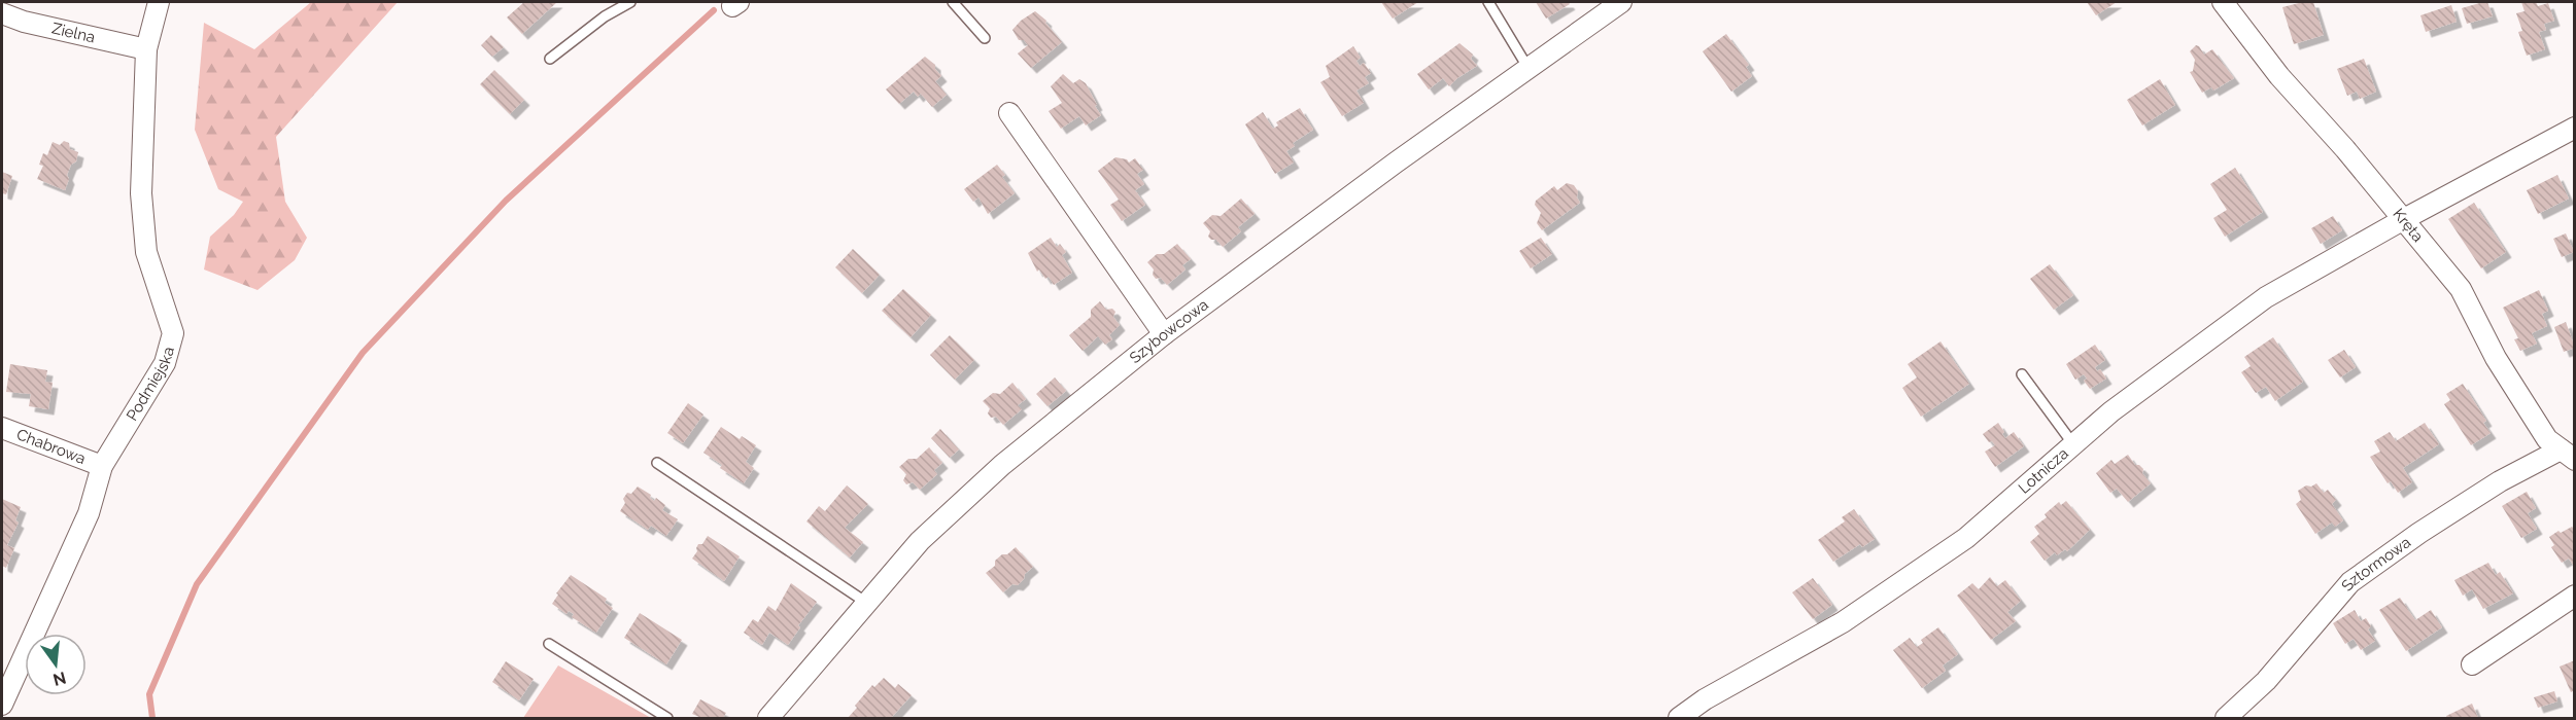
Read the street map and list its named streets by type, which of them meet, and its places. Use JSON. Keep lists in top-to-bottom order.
{
  "streets": {
    "street": [
      "Zielna",
      "Kręta",
      "Szybowcowa",
      "Podmiejska",
      "Chabrowa",
      "Lotnicza",
      "Sztormowa"
    ]
  },
  "crossings": [
    ["Zielna", "Podmiejska"],
    ["Kręta", "Lotnicza"],
    ["Kręta", "Sztormowa"],
    ["Podmiejska", "Chabrowa"]
  ],
  "north": "bottom"
}
